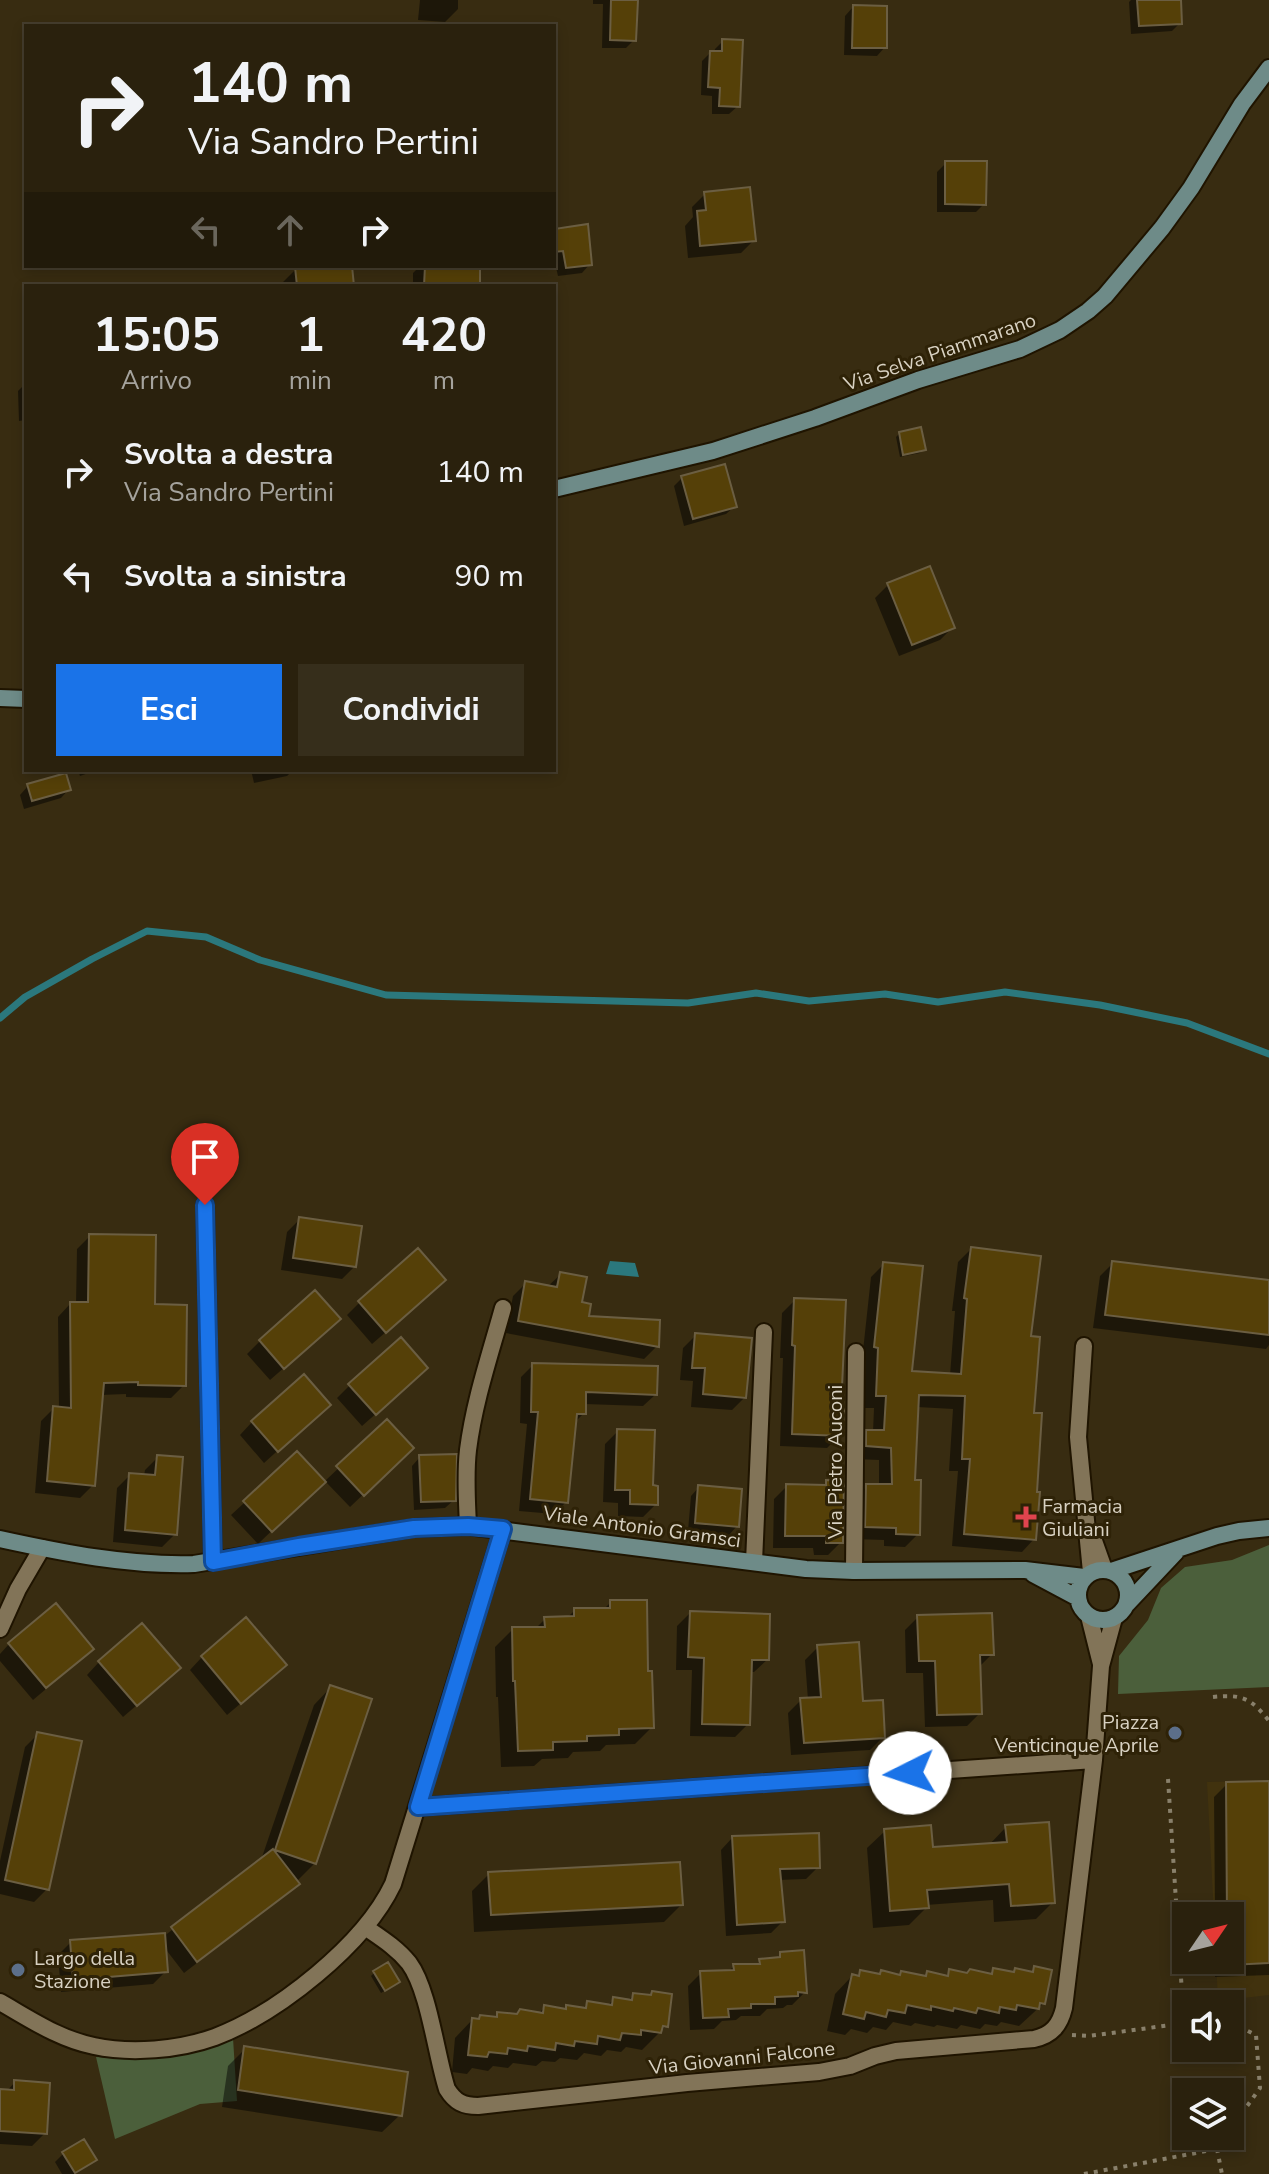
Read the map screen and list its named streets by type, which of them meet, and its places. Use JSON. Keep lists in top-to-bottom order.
{
  "streets": {
    "street": [
      "Via Selva Piammarano",
      "Via Pietro Auconi",
      "Viale Antonio Gramsci",
      "Via Giovanni Falcone"
    ]
  },
  "crossings": [
    ["Via Pietro Auconi", "Viale Antonio Gramsci"]
  ],
  "places": {
    "health": ["Farmacia Giuliani"],
    "other": ["Piazza Venticinque Aprile", "Largo della Stazione"]
  },
  "north": "top right",
  "page": {
    "turn": ["140 m", "Via Sandro Pertini"],
    "eta": [
      "15:05",
      "Arrivo",
      "1",
      "min",
      "420",
      "m"
    ],
    "list": [
      {
        "name": "Svolta a destra",
        "note": "Via Sandro Pertini",
        "value": "140 m"
      },
      {
        "name": "Svolta a sinistra",
        "value": "90 m"
      }
    ],
    "buttons": ["Esci", "Condividi"]
  }
}
